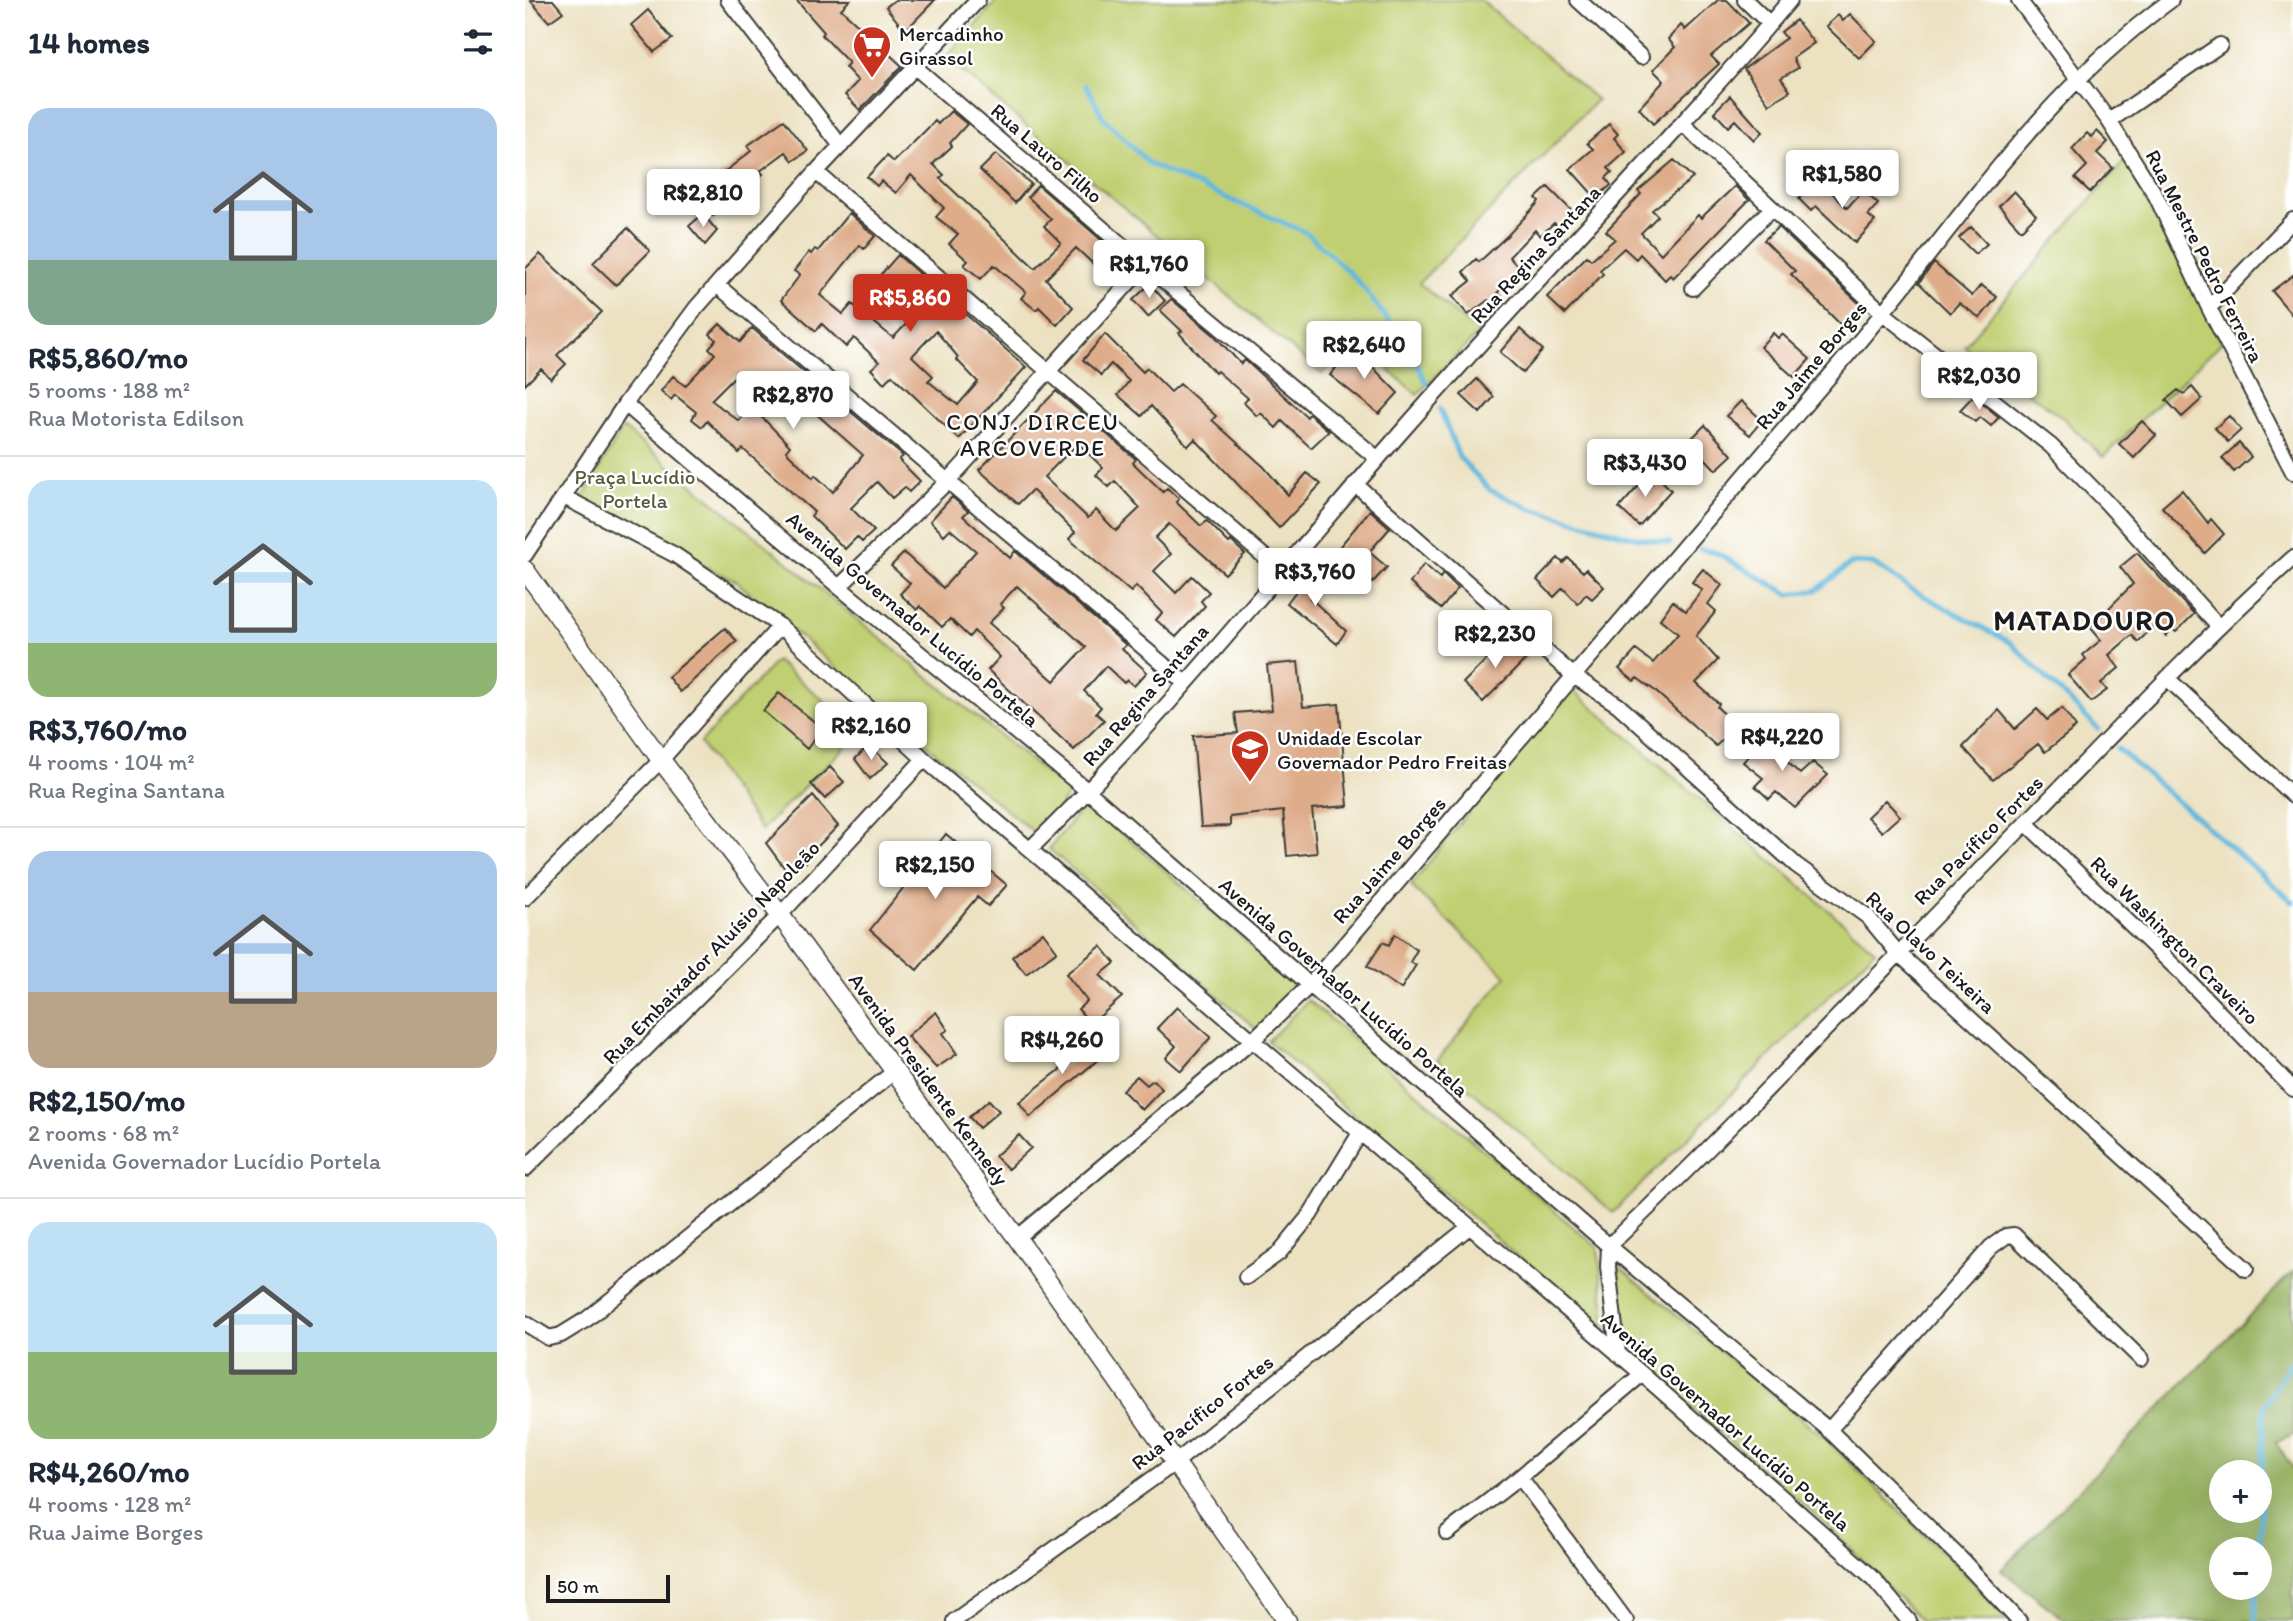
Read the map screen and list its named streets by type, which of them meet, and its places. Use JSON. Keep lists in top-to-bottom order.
{
  "streets": {
    "street": [
      "Rua Lauro Filho",
      "Rua Regina Santana",
      "Rua Mestre Pedro Ferreira",
      "Rua Jaime Borges",
      "Avenida Governador Lucídio Portela",
      "Rua Pacífico Fortes",
      "Rua Washington Craveiro",
      "Rua Embaixador Aluísio Napoleão",
      "Rua Olavo Teixeira",
      "Avenida Presidente Kennedy"
    ]
  },
  "crossings": [
    ["Rua Lauro Filho", "Rua Regina Santana"],
    ["Rua Regina Santana", "Avenida Governador Lucídio Portela"],
    ["Rua Regina Santana", "Rua Olavo Teixeira"],
    ["Rua Mestre Pedro Ferreira", "Rua Jaime Borges"],
    ["Rua Jaime Borges", "Avenida Governador Lucídio Portela"],
    ["Rua Jaime Borges", "Rua Olavo Teixeira"],
    ["Rua Jaime Borges", "Avenida Presidente Kennedy"],
    ["Avenida Governador Lucídio Portela", "Rua Pacífico Fortes"],
    ["Avenida Governador Lucídio Portela", "Rua Embaixador Aluísio Napoleão"],
    ["Rua Pacífico Fortes", "Rua Washington Craveiro"],
    ["Rua Pacífico Fortes", "Rua Olavo Teixeira"],
    ["Rua Pacífico Fortes", "Avenida Presidente Kennedy"],
    ["Rua Embaixador Aluísio Napoleão", "Avenida Presidente Kennedy"]
  ],
  "districts": ["CONJ. DIRCEU ARCOVERDE", "MATADOURO"],
  "parks": ["Praça Lucídio Portela"],
  "places": {
    "supermarket": ["Mercadinho Girassol"],
    "school or university": ["Unidade Escolar Governador Pedro Freitas"]
  },
  "scale_bar": "50 m",
  "page": {
    "heading": "14 homes",
    "list": [
      {
        "name": "R$5,860/mo",
        "note": "5 rooms · 188 m² · Rua Motorista Edilson"
      },
      {
        "name": "R$3,760/mo",
        "note": "4 rooms · 104 m² · Rua Regina Santana"
      },
      {
        "name": "R$2,150/mo",
        "note": "2 rooms · 68 m² · Avenida Governador Lucídio Portela"
      },
      {
        "name": "R$4,260/mo",
        "note": "4 rooms · 128 m² · Rua Jaime Borges"
      }
    ],
    "price": [
      "R$1,580",
      "R$2,810",
      "R$1,760",
      "R$5,860",
      "R$2,640",
      "R$2,030",
      "R$2,870",
      "R$3,430",
      "R$3,760",
      "R$2,230",
      "R$2,160",
      "R$4,220",
      "R$2,150",
      "R$4,260"
    ],
    "map_buttons": ["+", "−"],
    "scale": "50 m"
  }
}
